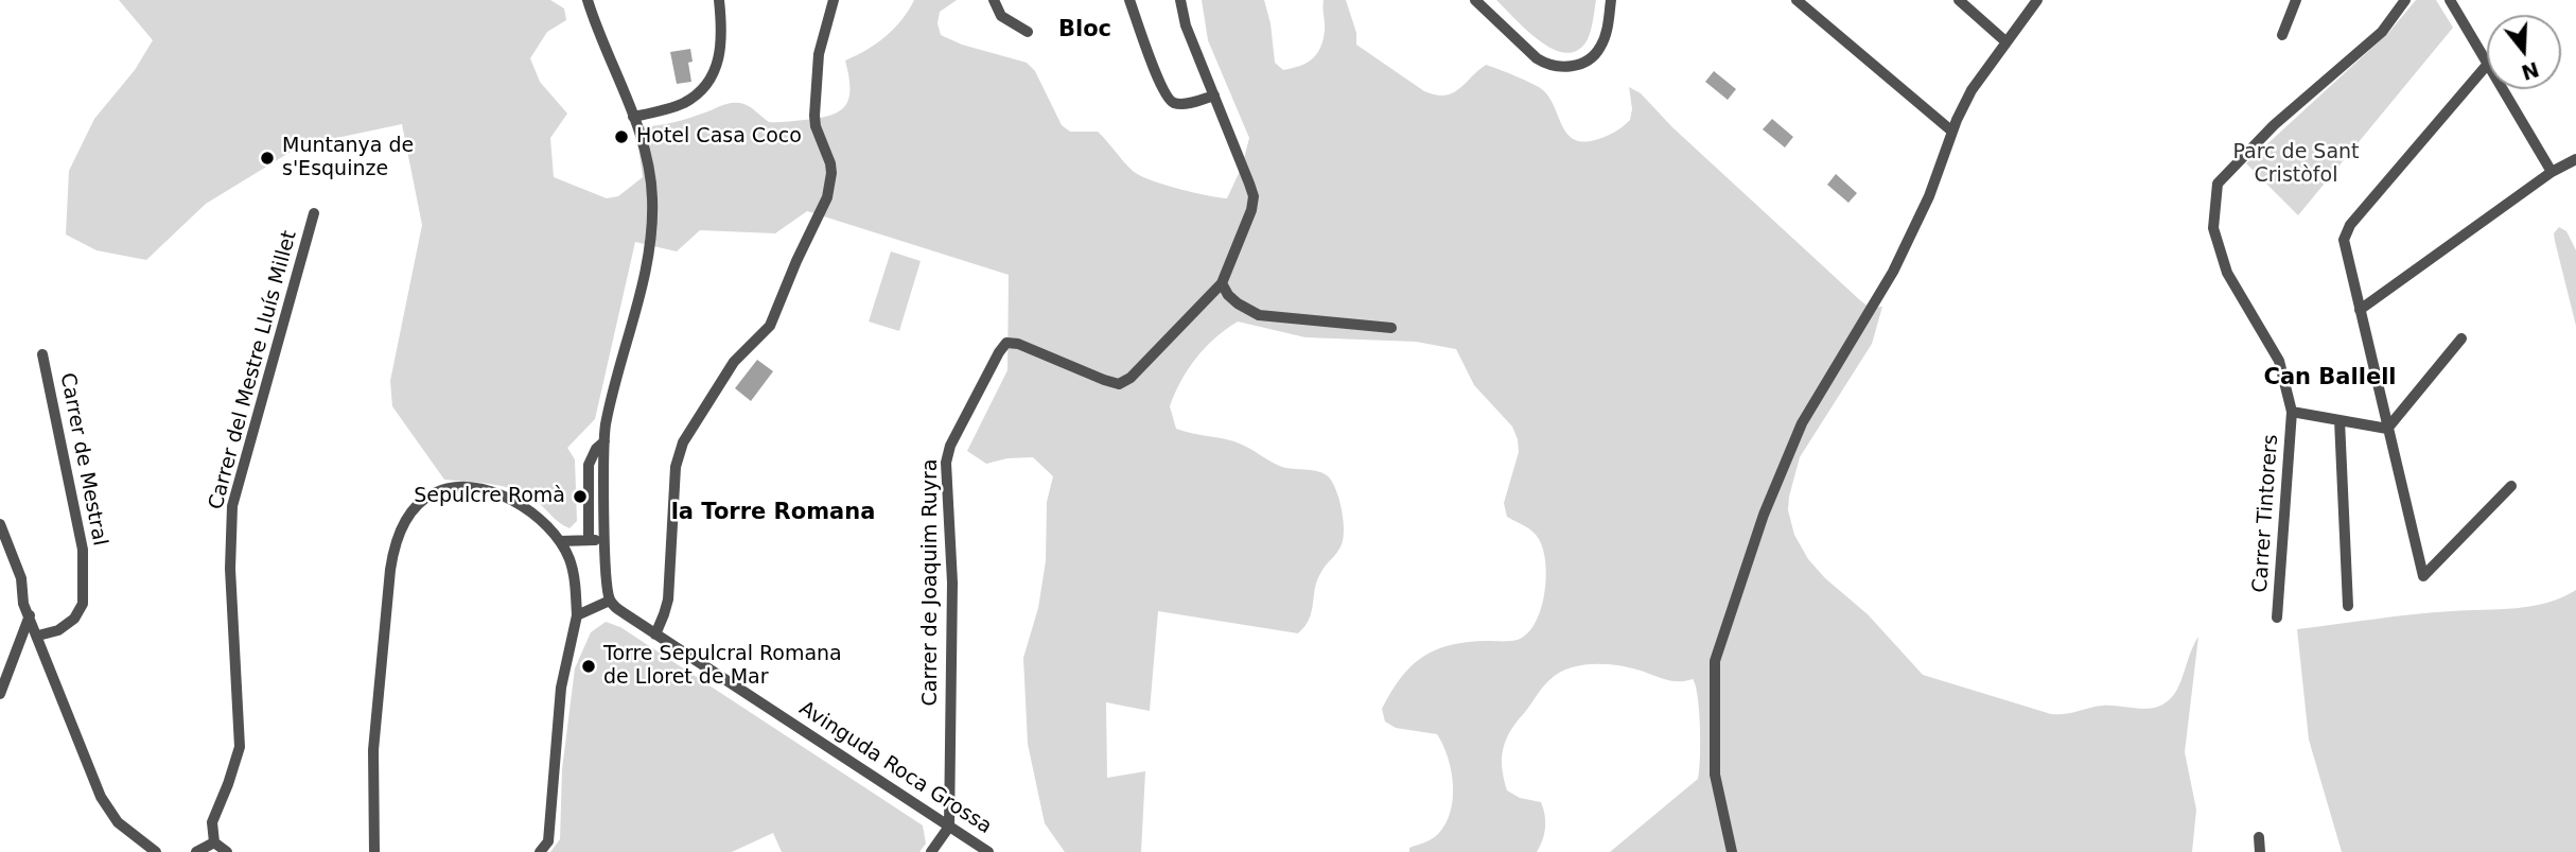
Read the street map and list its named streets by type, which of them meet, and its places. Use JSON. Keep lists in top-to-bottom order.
{
  "streets": {
    "street": [
      "Carrer del Mestre Lluís Millet",
      "Carrer de Mestral",
      "Carrer Tintorers",
      "Carrer de Joaquim Ruyra",
      "Avinguda Roca Grossa"
    ]
  },
  "crossings": [
    ["Carrer de Joaquim Ruyra", "Avinguda Roca Grossa"]
  ],
  "districts": ["Bloc", "Can Ballell", "la Torre Romana"],
  "parks": ["Parc de Sant Cristòfol"],
  "places": [
    "Hotel Casa Coco",
    "Muntanya de s'Esquinze",
    "Sepulcre Romà",
    "Torre Sepulcral Romana de Lloret de Mar"
  ],
  "north": "bottom"
}
